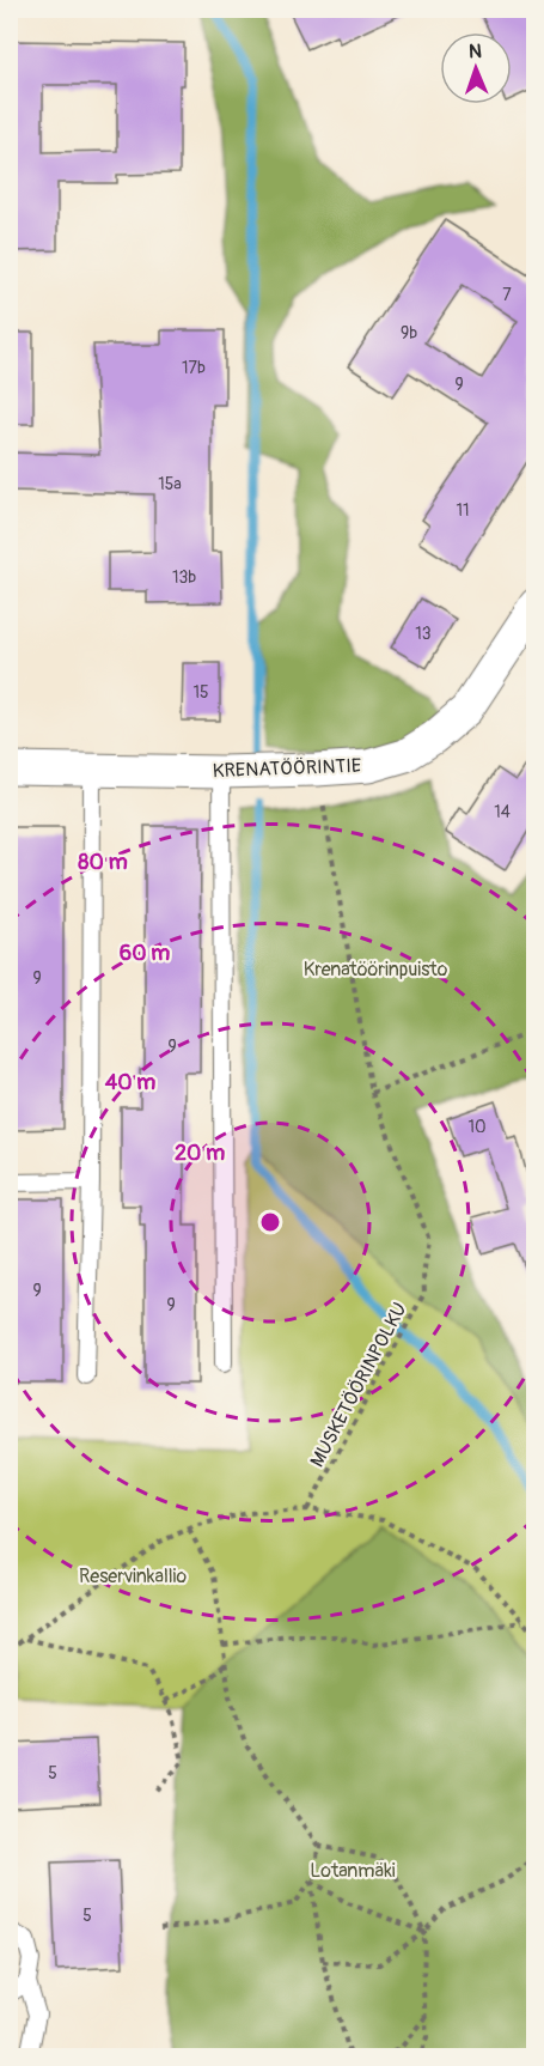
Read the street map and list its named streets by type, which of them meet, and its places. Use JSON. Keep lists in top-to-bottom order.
{
  "streets": {
    "street": ["KRENATÖÖRINTIE"],
    "path": ["MUSKETÖÖRINPOLKU"]
  },
  "crossings": [
    ["KRENATÖÖRINTIE", "MUSKETÖÖRINPOLKU"]
  ],
  "parks": ["Krenatöörinpuisto", "Reservinkallio", "Lotanmäki"],
  "house_numbers": [
    "7",
    "9b",
    "17b",
    "9",
    "15a",
    "11",
    "13b",
    "13",
    "15",
    "14",
    "9",
    "9",
    "10",
    "9",
    "9",
    "5",
    "5"
  ],
  "north": "top",
  "rings": [
    "80 m",
    "60 m",
    "40 m",
    "20 m"
  ]
}
